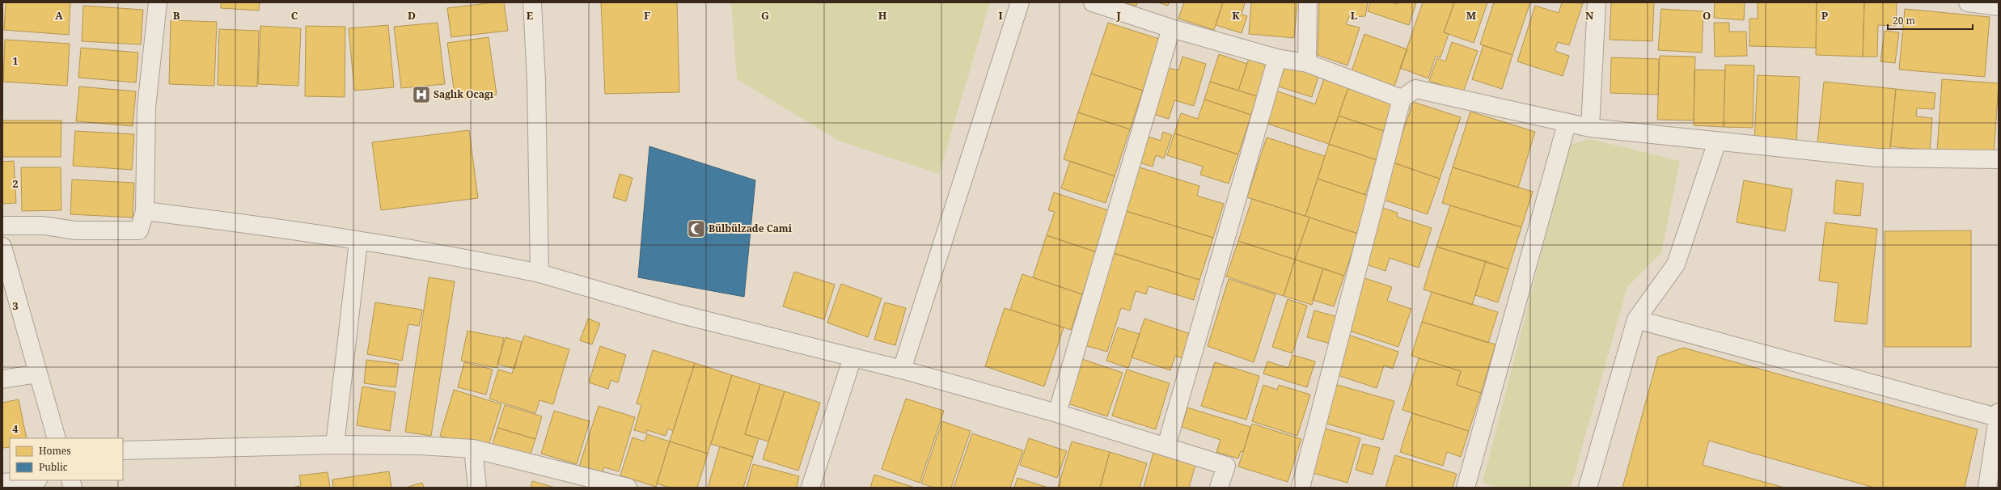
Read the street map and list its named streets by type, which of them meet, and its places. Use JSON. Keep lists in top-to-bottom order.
{
  "places": {
    "hospital": ["Saglık Ocagı"],
    "mosque": ["Bülbülzade Cami"]
  },
  "legend": ["Homes", "Public"],
  "scale_bar": "20 m",
  "grid": {
    "columns": [
      "A",
      "B",
      "C",
      "D",
      "E",
      "F",
      "G",
      "H",
      "I",
      "J",
      "K",
      "L",
      "M",
      "N",
      "O",
      "P"
    ],
    "rows": [
      "1",
      "2",
      "3",
      "4"
    ]
  }
}
